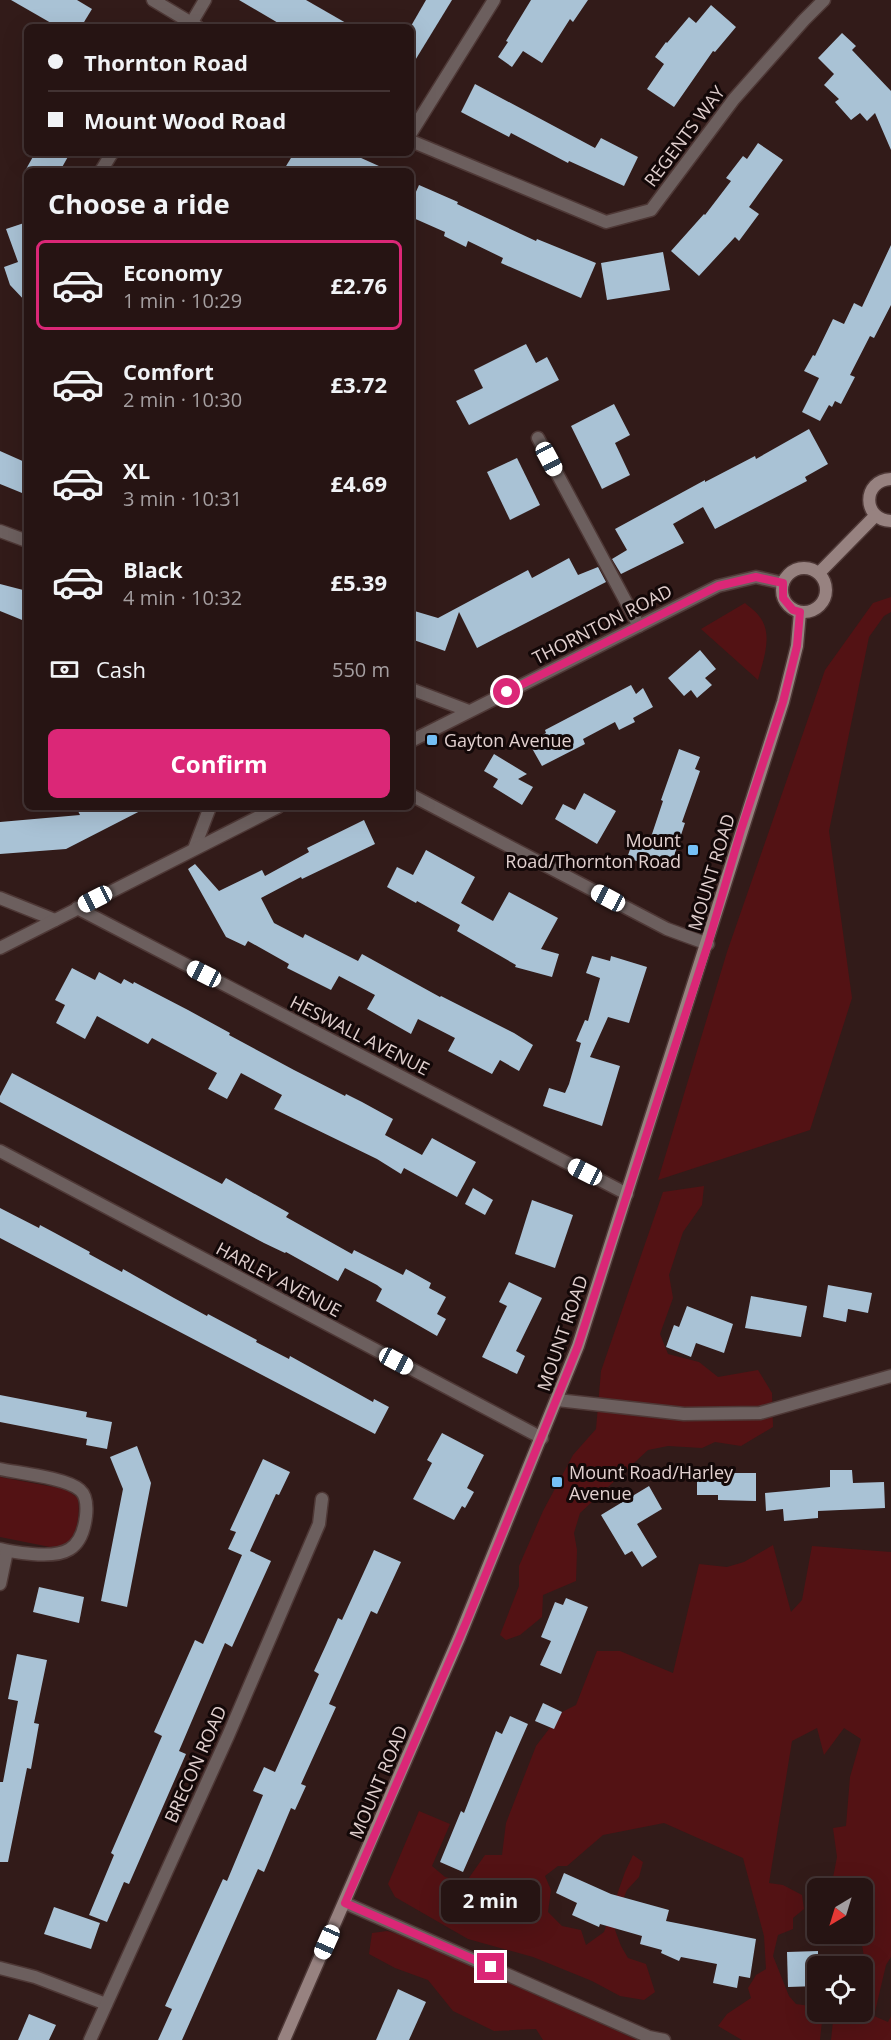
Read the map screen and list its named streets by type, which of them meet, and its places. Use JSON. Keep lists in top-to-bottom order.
{
  "streets": {
    "main road": ["MOUNT ROAD"],
    "street": [
      "REGENTS WAY",
      "THORNTON ROAD",
      "HESWALL AVENUE",
      "HARLEY AVENUE",
      "BRECON ROAD"
    ]
  },
  "crossings": [
    ["THORNTON ROAD", "MOUNT ROAD"],
    ["MOUNT ROAD", "HESWALL AVENUE"],
    ["MOUNT ROAD", "HARLEY AVENUE"]
  ],
  "places": {
    "transit": ["Gayton Avenue", "Mount Road/Thornton Road", "Mount Road/Harley Avenue"]
  },
  "north": "bottom left",
  "page": {
    "banner": ["Thornton Road", "Mount Wood Road"],
    "heading": "Choose a ride",
    "list": [
      {
        "name": "Economy",
        "note": "1 min · 10:29",
        "value": "£2.76"
      },
      {
        "name": "Comfort",
        "note": "2 min · 10:30",
        "value": "£3.72"
      },
      {
        "name": "XL",
        "note": "3 min · 10:31",
        "value": "£4.69"
      },
      {
        "name": "Black",
        "note": "4 min · 10:32",
        "value": "£5.39"
      }
    ],
    "pay": ["Cash", "550 m"],
    "buttons": "Confirm",
    "bubble": "2 min"
  }
}
